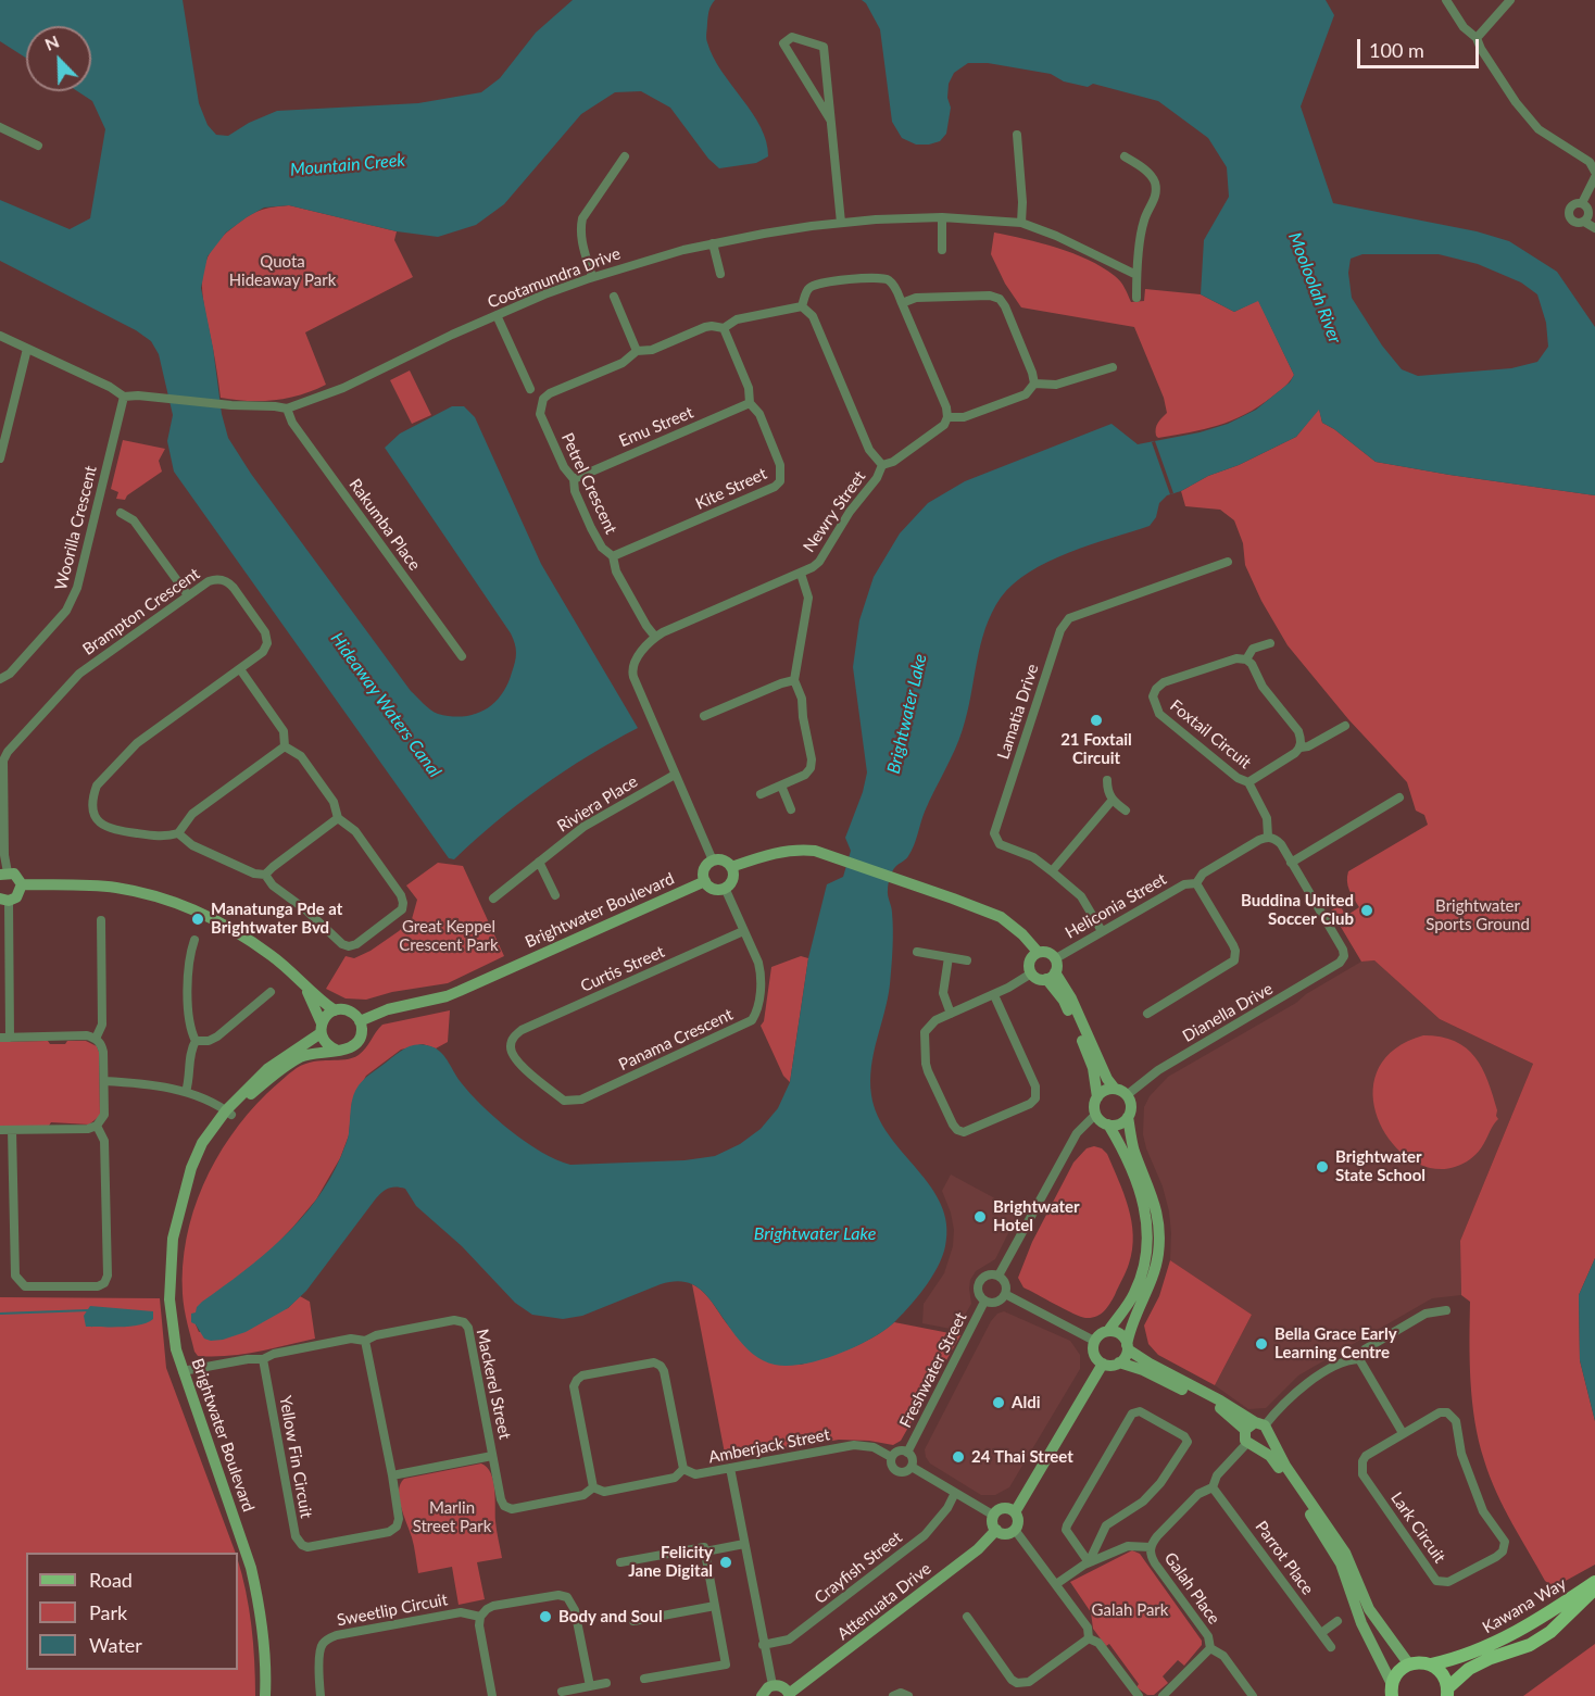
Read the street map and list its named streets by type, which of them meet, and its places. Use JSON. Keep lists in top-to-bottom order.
{
  "streets": {
    "main road": ["Kawana Way"],
    "street": [
      "Cootamundra Drive",
      "Emu Street",
      "Petrel Crescent",
      "Kite Street",
      "Newry Street",
      "Rakumba Place",
      "Woorilla Crescent",
      "Brampton Crescent",
      "Lamatia Drive",
      "Foxtail Circuit",
      "Riviera Place",
      "Heliconia Street",
      "Brightwater Boulevard",
      "Curtis Street",
      "Dianella Drive",
      "Panama Crescent",
      "Freshwater Street",
      "Mackerel Street",
      "Amberjack Street",
      "Yellow Fin Circuit",
      "Lark Circuit",
      "Parrot Place",
      "Crayfish Street",
      "Galah Place",
      "Attenuata Drive",
      "Sweetlip Circuit"
    ]
  },
  "crossings": [
    ["Cootamundra Drive", "Rakumba Place"],
    ["Cootamundra Drive", "Woorilla Crescent"],
    ["Emu Street", "Petrel Crescent"],
    ["Emu Street", "Kite Street"],
    ["Petrel Crescent", "Kite Street"],
    ["Petrel Crescent", "Newry Street"],
    ["Newry Street", "Riviera Place"],
    ["Newry Street", "Brightwater Boulevard"],
    ["Newry Street", "Panama Crescent"],
    ["Lamatia Drive", "Heliconia Street"],
    ["Foxtail Circuit", "Heliconia Street"],
    ["Brightwater Boulevard", "Panama Crescent"],
    ["Brightwater Boulevard", "Mackerel Street"],
    ["Curtis Street", "Panama Crescent"],
    ["Freshwater Street", "Amberjack Street"],
    ["Mackerel Street", "Amberjack Street"],
    ["Mackerel Street", "Yellow Fin Circuit"],
    ["Parrot Place", "Galah Place"]
  ],
  "water": [
    "Mountain Creek",
    "Mooloolah River",
    "Hideaway Waters Canal",
    "Brightwater Lake"
  ],
  "parks": [
    "Quota Hideaway Park",
    "Brightwater Sports Ground",
    "Great Keppel Crescent Park",
    "Marlin Street Park",
    "Galah Park"
  ],
  "places": [
    "21 Foxtail Circuit",
    "Buddina United Soccer Club",
    "Manatunga Pde at Brightwater Bvd",
    "Brightwater State School",
    "Brightwater Hotel",
    "Bella Grace Early Learning Centre",
    "Aldi",
    "24 Thai Street",
    "Felicity Jane Digital",
    "Body and Soul"
  ],
  "legend": ["Road", "Park", "Water"],
  "scale_bar": "100 m",
  "north": "top left"
}
